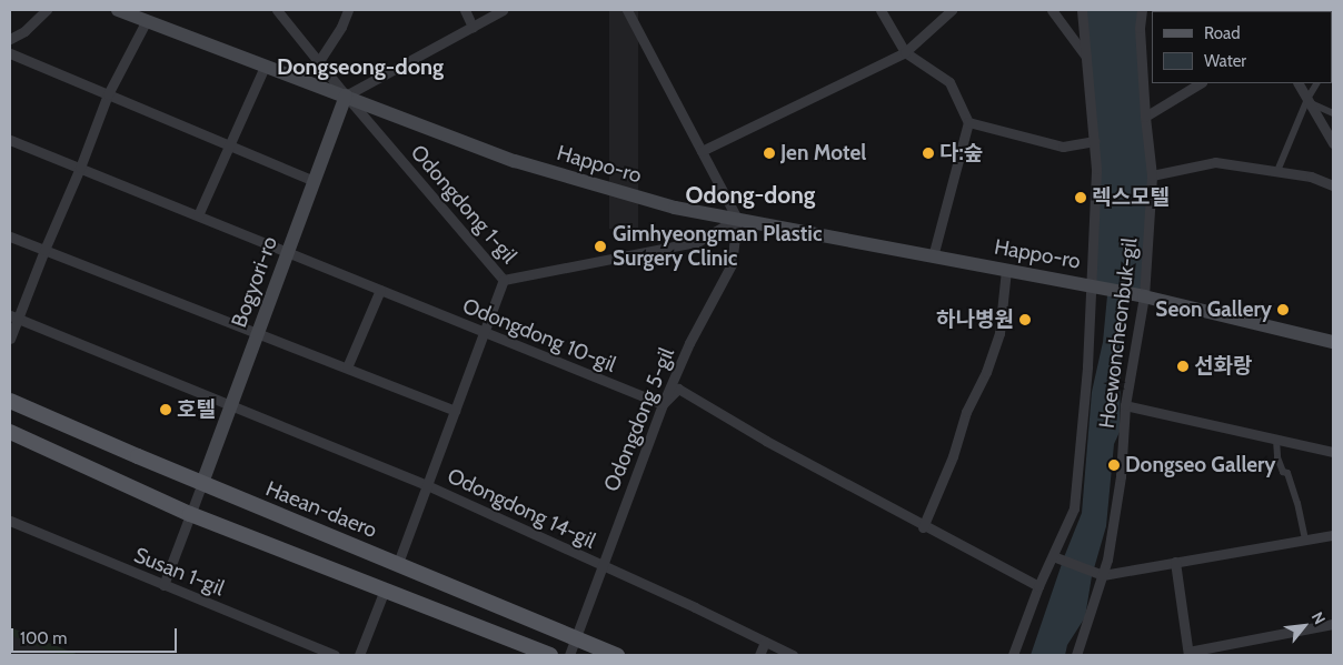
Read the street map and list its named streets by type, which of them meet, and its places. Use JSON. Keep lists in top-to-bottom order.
{
  "streets": {
    "main road": ["Happo-ro", "Bogyori-ro", "Haean-daero"],
    "street": [
      "Odongdong 1-gil",
      "Hoewoncheonbuk-gil",
      "Odongdong 10-gil",
      "Odongdong 5-gil",
      "Odongdong 14-gil",
      "Susan 1-gil"
    ]
  },
  "crossings": [
    ["Happo-ro", "Odongdong 1-gil"],
    ["Happo-ro", "Bogyori-ro"],
    ["Happo-ro", "Hoewoncheonbuk-gil"],
    ["Happo-ro", "Odongdong 5-gil"],
    ["Odongdong 1-gil", "Bogyori-ro"],
    ["Odongdong 1-gil", "Odongdong 5-gil"],
    ["Bogyori-ro", "Odongdong 10-gil"],
    ["Bogyori-ro", "Odongdong 14-gil"],
    ["Bogyori-ro", "Haean-daero"],
    ["Odongdong 10-gil", "Odongdong 5-gil"],
    ["Odongdong 5-gil", "Odongdong 14-gil"],
    ["Odongdong 5-gil", "Haean-daero"]
  ],
  "districts": ["Dongseong-dong", "Odong-dong"],
  "places": [
    "Jen Motel",
    "다:숲",
    "렉스모텔",
    "Gimhyeongman Plastic Surgery Clinic",
    "Seon Gallery",
    "하나병원",
    "선화랑",
    "호텔",
    "Dongseo Gallery"
  ],
  "legend": ["Road", "Water"],
  "scale_bar": "100 m",
  "north": "top right"
}
